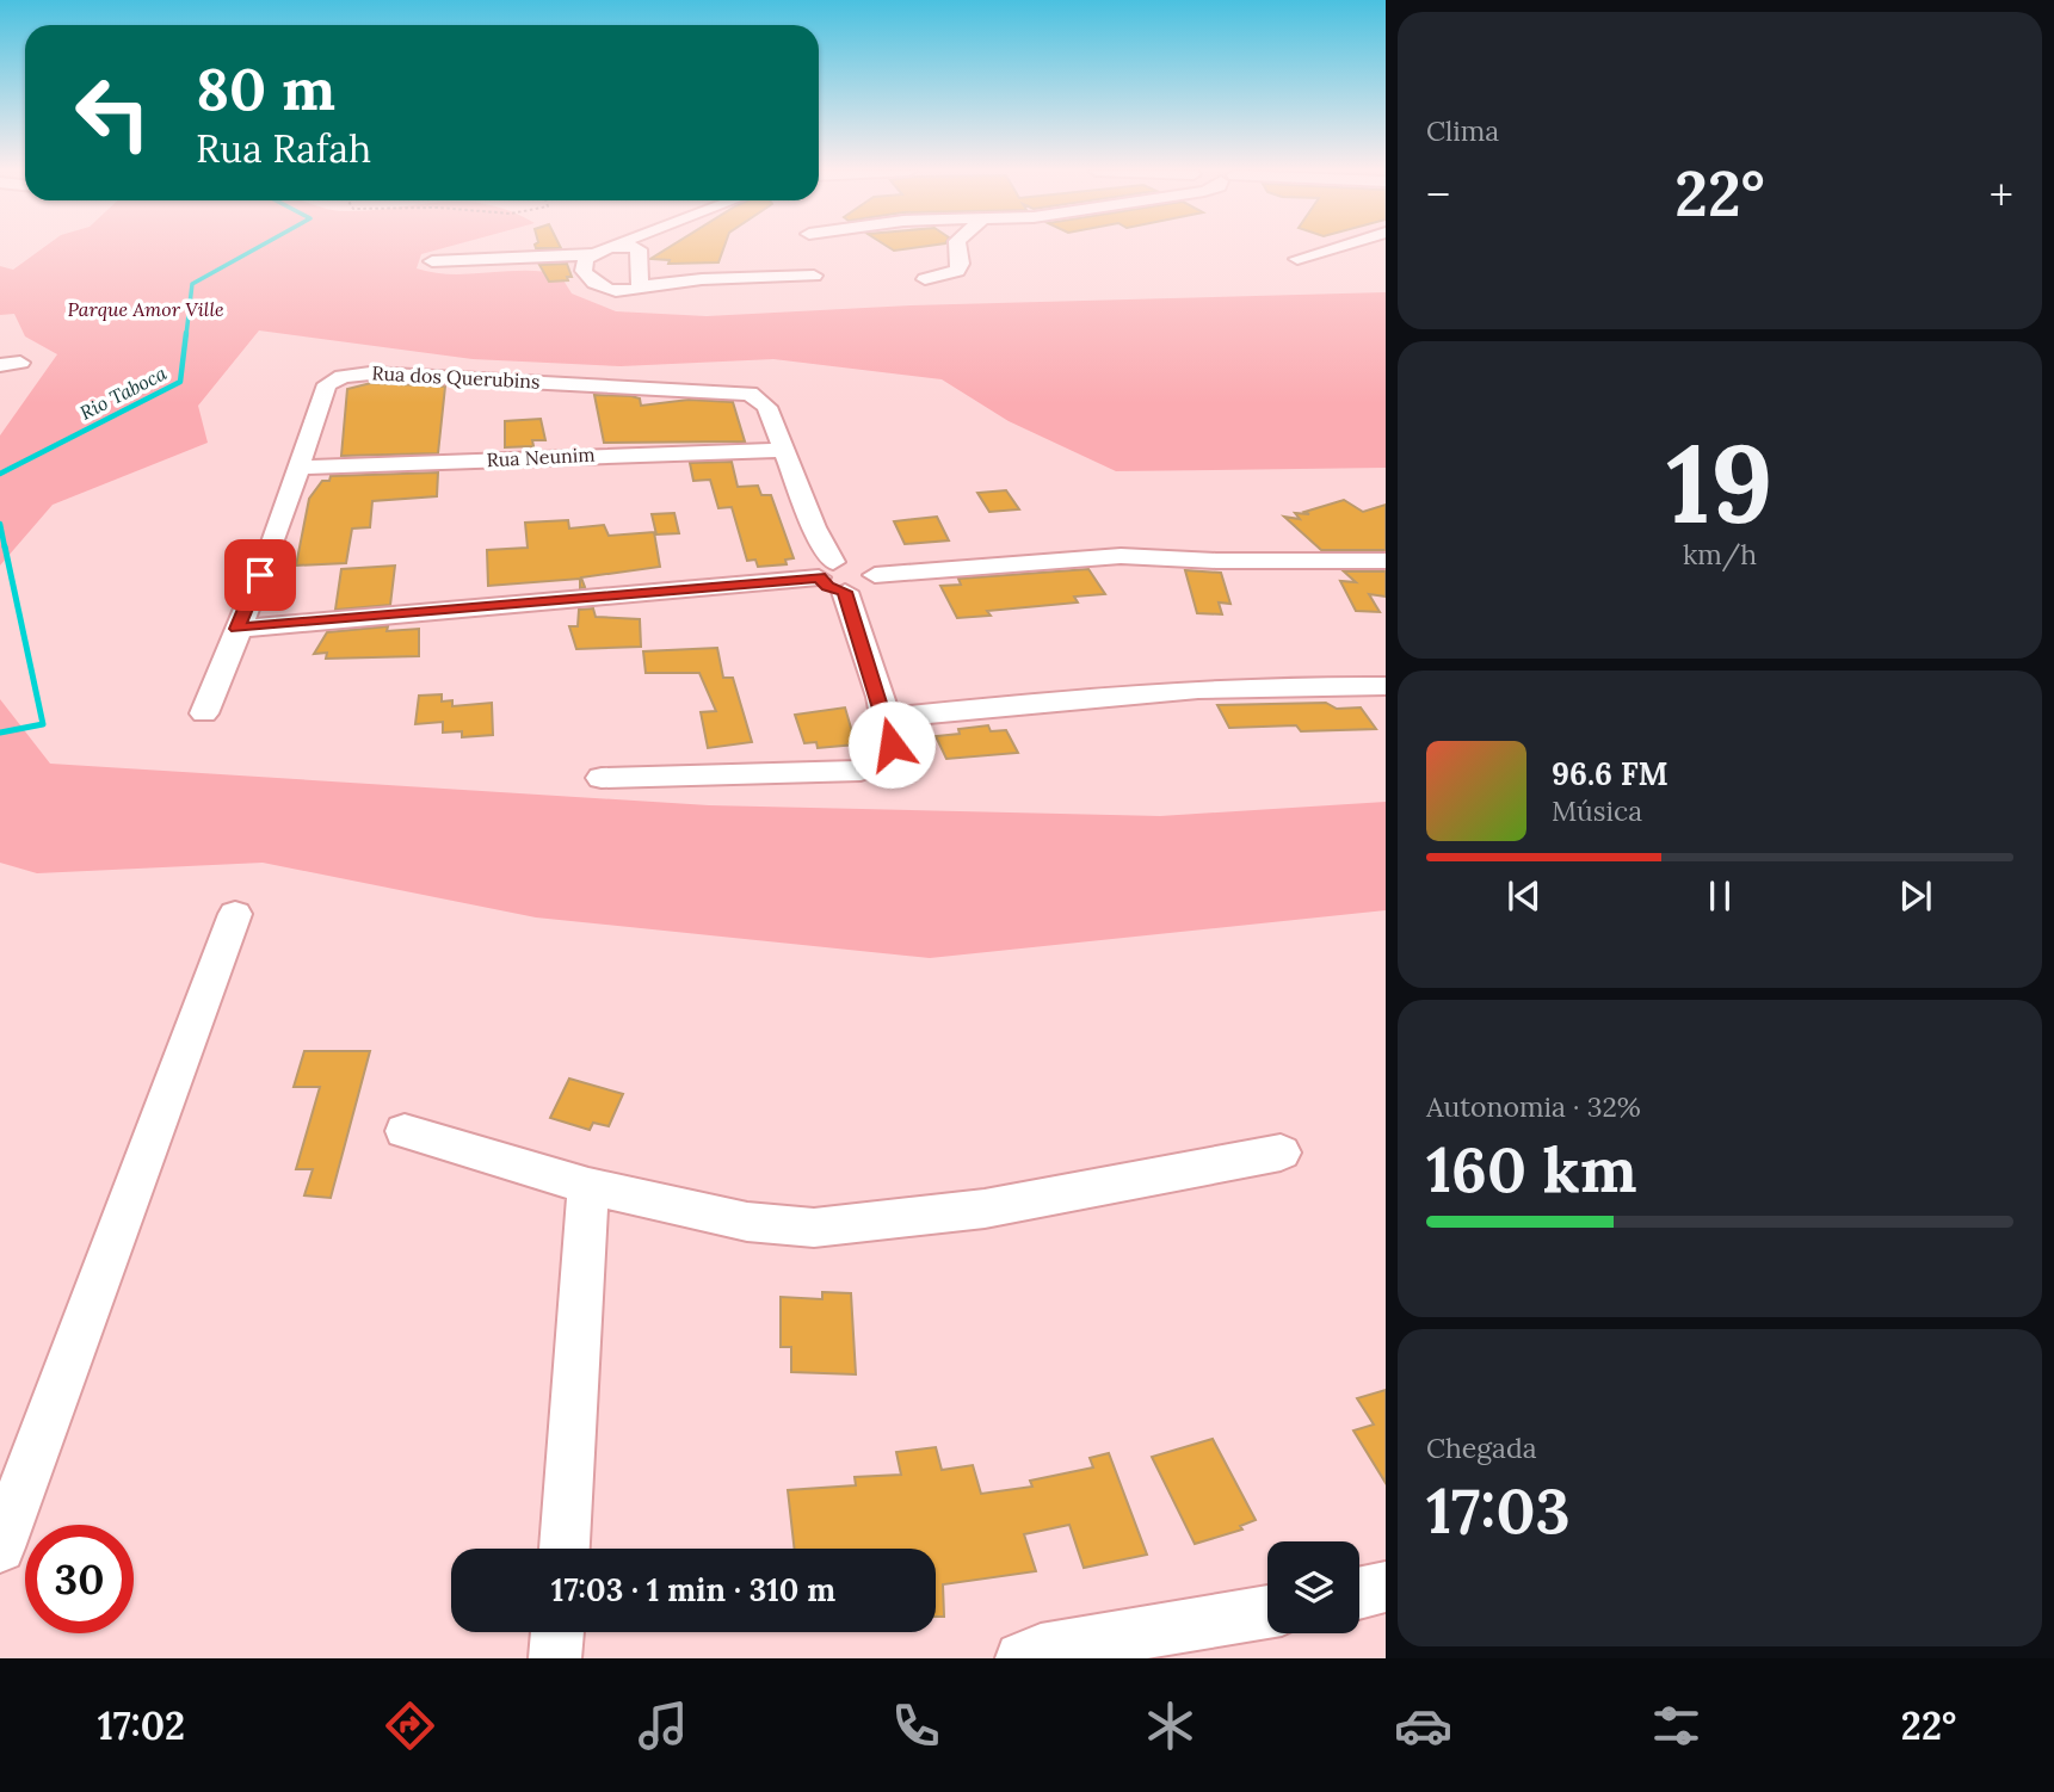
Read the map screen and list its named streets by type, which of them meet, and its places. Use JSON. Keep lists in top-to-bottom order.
{
  "streets": {
    "street": ["Rua dos Querubins", "Rua Neunim"]
  },
  "crossings": [
    ["Rua dos Querubins", "Rua Neunim"]
  ],
  "water": ["Rio Taboca"],
  "parks": ["Parque Amor Ville"],
  "page": {
    "tile": [
      "Clima",
      ["19", "km/h"],
      ["Autonomia · 32%", "160 km"],
      ["Chegada", "17:03"]
    ],
    "turn": ["80 m", "Rua Rafah"],
    "heat": ["−", "22°", "+"],
    "song": ["96.6 FM", "Música"],
    "limit": "30",
    "trip": "17:03 · 1 min · 310 m",
    "tabs": ["17:02", "22°"]
  }
}
